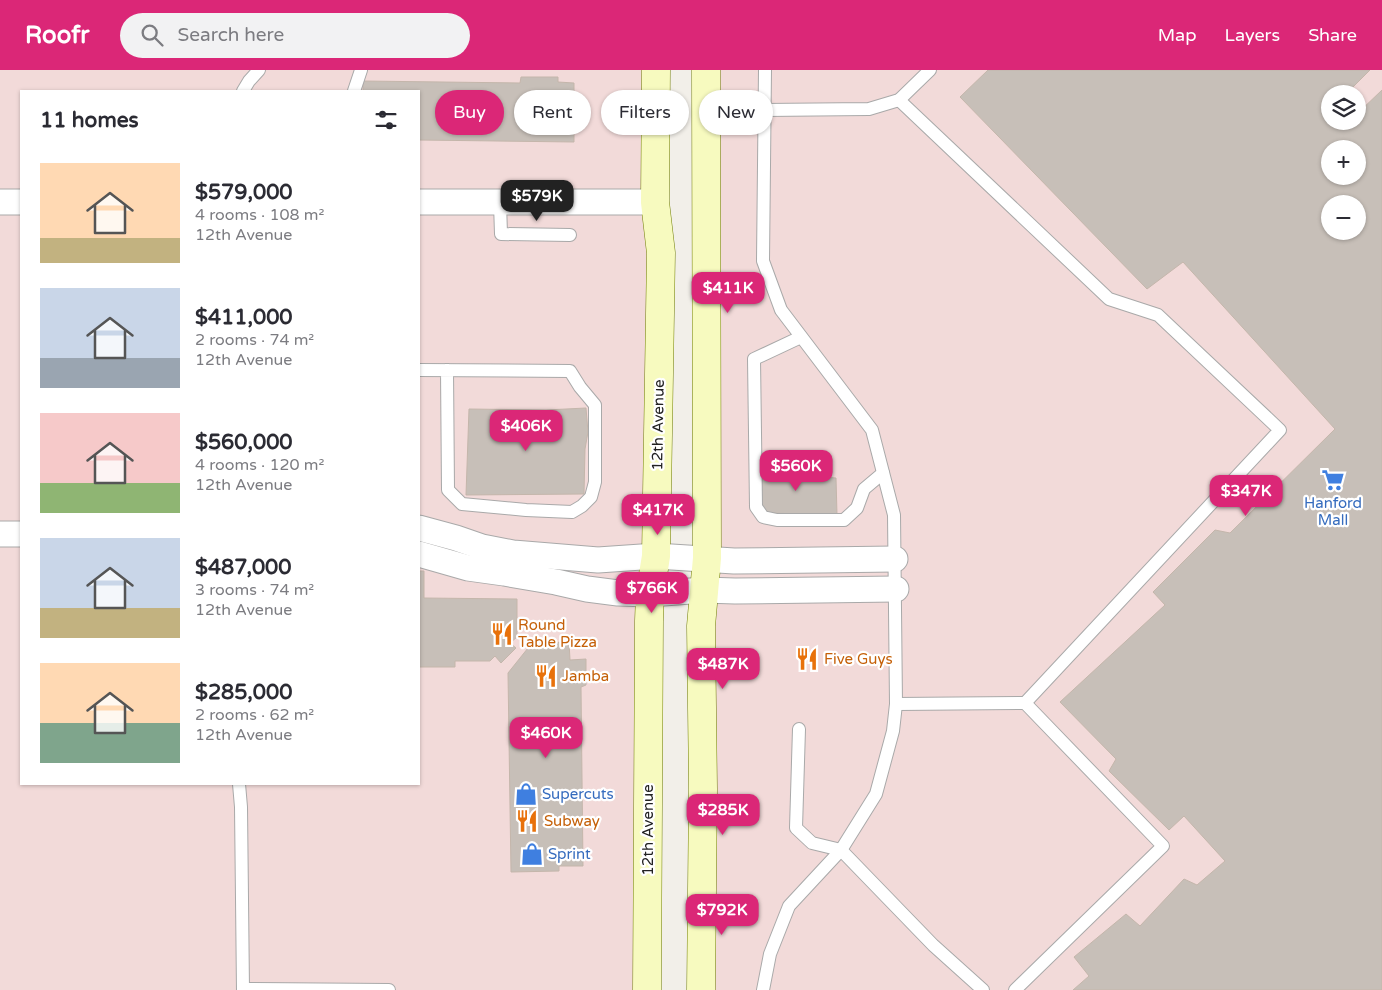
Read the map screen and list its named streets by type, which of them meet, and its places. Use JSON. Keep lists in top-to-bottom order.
{
  "streets": {
    "main road": ["12th Avenue"]
  },
  "places": {
    "supermarket": ["Hanford Mall"],
    "restaurant": [
      "Round Table Pizza",
      "Five Guys",
      "Jamba",
      "Subway"
    ],
    "shop": ["Supercuts", "Sprint"]
  },
  "page": {
    "header": "Roofr",
    "search": "Search here",
    "nav": ["Map", "Layers", "Share"],
    "map_buttons": ["+", "−"],
    "chip": [
      "Buy",
      "Rent",
      "Filters",
      "New"
    ],
    "heading": "11 homes",
    "list": [
      {
        "name": "$579,000",
        "note": "4 rooms · 108 m² · 12th Avenue"
      },
      {
        "name": "$411,000",
        "note": "2 rooms · 74 m² · 12th Avenue"
      },
      {
        "name": "$560,000",
        "note": "4 rooms · 120 m² · 12th Avenue"
      },
      {
        "name": "$487,000",
        "note": "3 rooms · 74 m² · 12th Avenue"
      },
      {
        "name": "$285,000",
        "note": "2 rooms · 62 m² · 12th Avenue"
      }
    ],
    "price": [
      "$579K",
      "$411K",
      "$406K",
      "$560K",
      "$347K",
      "$417K",
      "$766K",
      "$487K",
      "$460K",
      "$285K",
      "$792K"
    ]
  }
}
